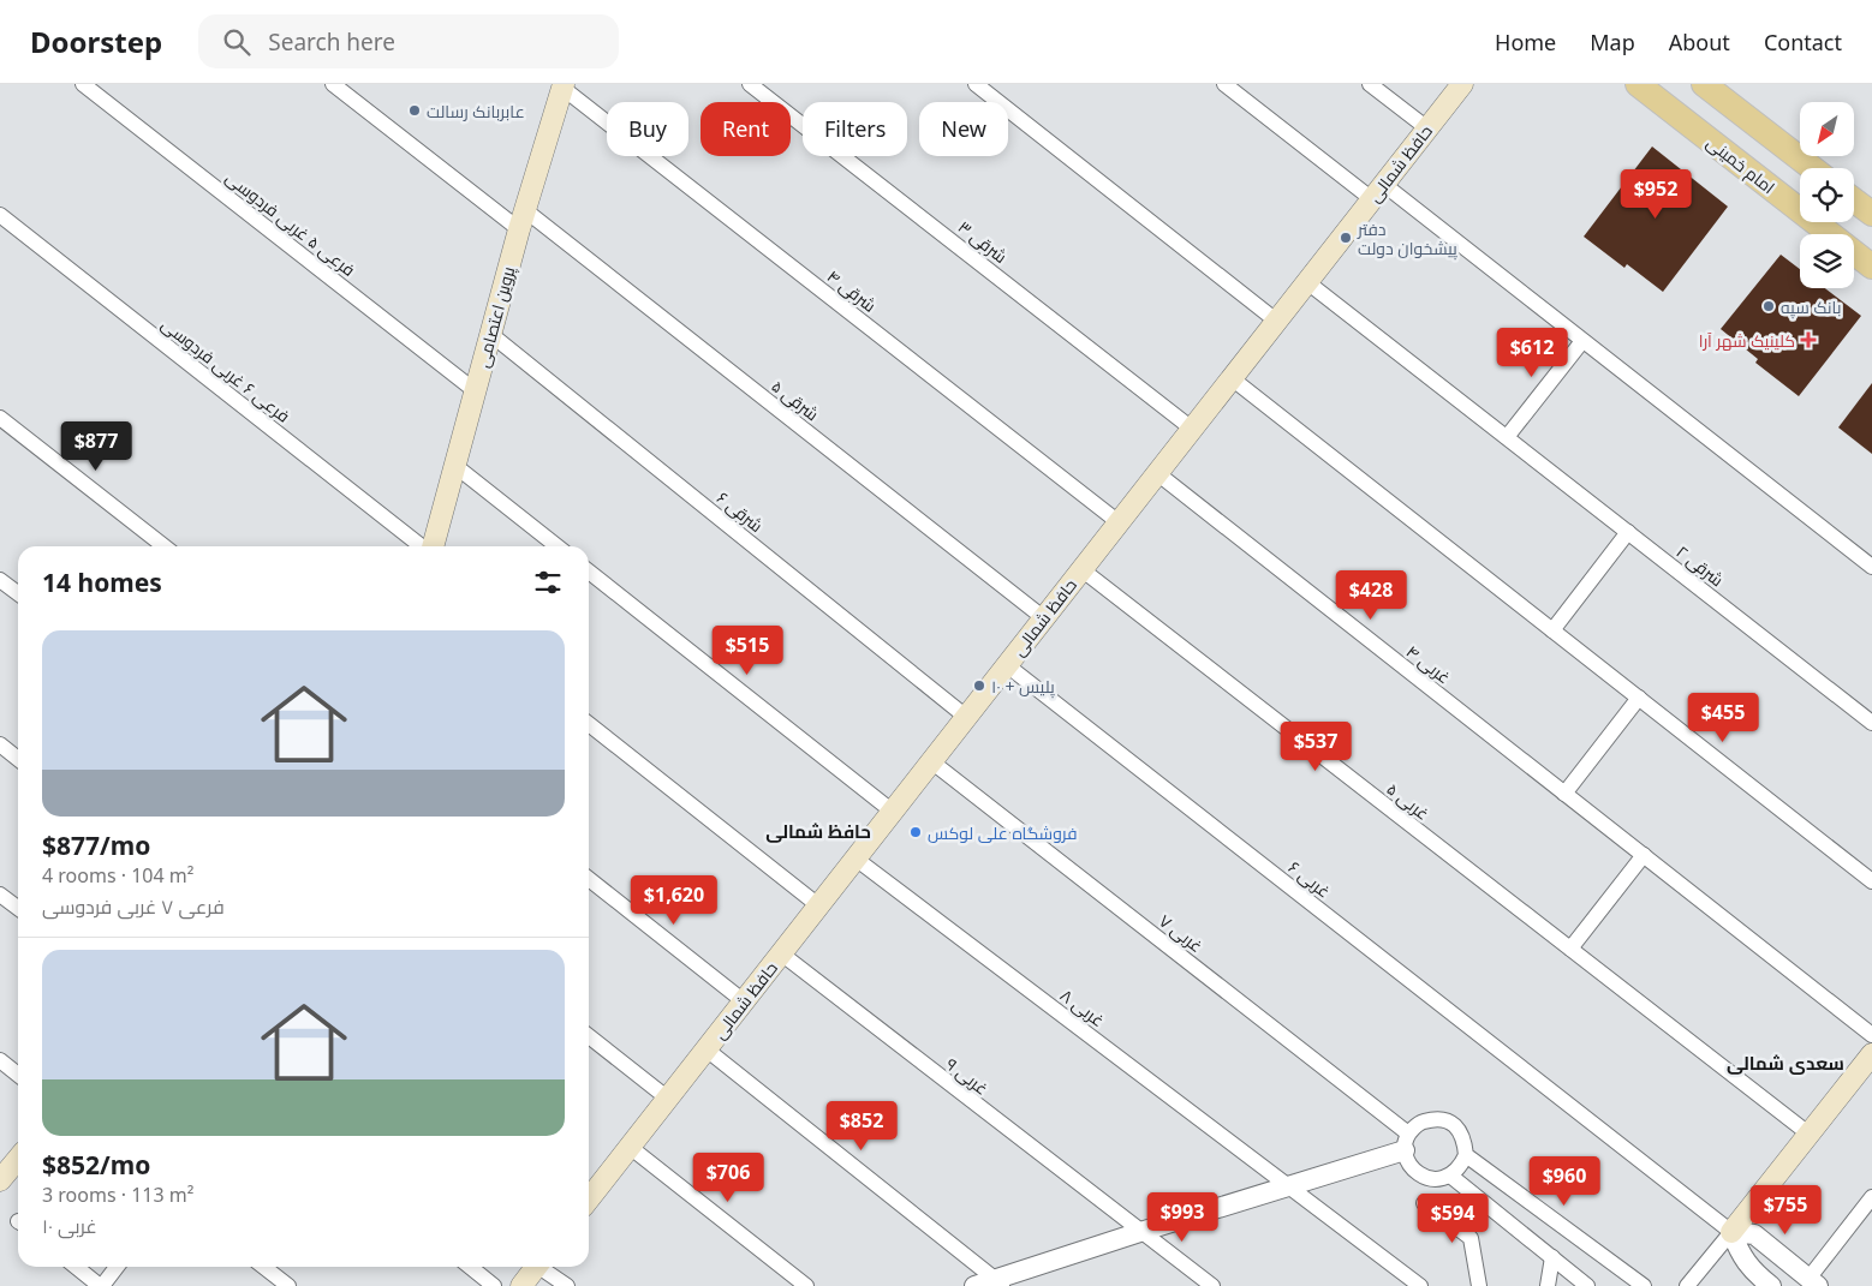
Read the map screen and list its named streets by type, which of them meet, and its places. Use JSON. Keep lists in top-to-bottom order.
{
  "streets": {
    "main road": ["حافظ شمالی", "امام خمینی", "پروین اعتصامی"],
    "street": [
      "فرعی ۵ غربی فردوسی",
      "۳ شرقی",
      "۴ شرقی",
      "فرعی ۶ غربی فردوسی",
      "۵ شرقی",
      "۶ شرقی",
      "۲ شرقی",
      "۴ غربی",
      "۵ غربی",
      "۶ غربی",
      "۷ غربی",
      "۸ غربی",
      "۹ غربی"
    ]
  },
  "crossings": [
    ["حافظ شمالی", "۳ شرقی"],
    ["حافظ شمالی", "۴ شرقی"],
    ["حافظ شمالی", "۵ شرقی"],
    ["حافظ شمالی", "۶ شرقی"],
    ["حافظ شمالی", "۲ شرقی"],
    ["حافظ شمالی", "۴ غربی"],
    ["حافظ شمالی", "۵ غربی"],
    ["حافظ شمالی", "۶ غربی"],
    ["حافظ شمالی", "۷ غربی"],
    ["حافظ شمالی", "۸ غربی"],
    ["حافظ شمالی", "۹ غربی"],
    ["فرعی ۵ غربی فردوسی", "پروین اعتصامی"],
    ["۴ شرقی", "پروین اعتصامی"],
    ["پروین اعتصامی", "۵ شرقی"],
    ["پروین اعتصامی", "۶ شرقی"]
  ],
  "districts": ["حافظ شمالی", "سعدی شمالی"],
  "places": {
    "other": [
      "عابربانک رسالت",
      "دفتر پیشخوان دولت",
      "بانک سپه",
      "پلیس + ۱۰",
      "فروشگاه علی لوکس"
    ],
    "health": ["کلینیک شهر آرا"]
  },
  "north": "bottom left",
  "page": {
    "header": "Doorstep",
    "search": "Search here",
    "nav": [
      "Home",
      "Map",
      "About",
      "Contact"
    ],
    "chip": [
      "Buy",
      "Rent",
      "Filters",
      "New"
    ],
    "price": [
      "$952",
      "$612",
      "$877",
      "$428",
      "$515",
      "$455",
      "$537",
      "$1,620",
      "$852",
      "$706",
      "$960",
      "$755",
      "$993",
      "$594"
    ],
    "heading": "14 homes",
    "list": [
      {
        "name": "$877/mo",
        "note": "4 rooms · 104 m² · فرعی ۷ غربی فردوسی"
      },
      {
        "name": "$852/mo",
        "note": "3 rooms · 113 m² · ۱۰ غربی"
      }
    ]
  }
}
